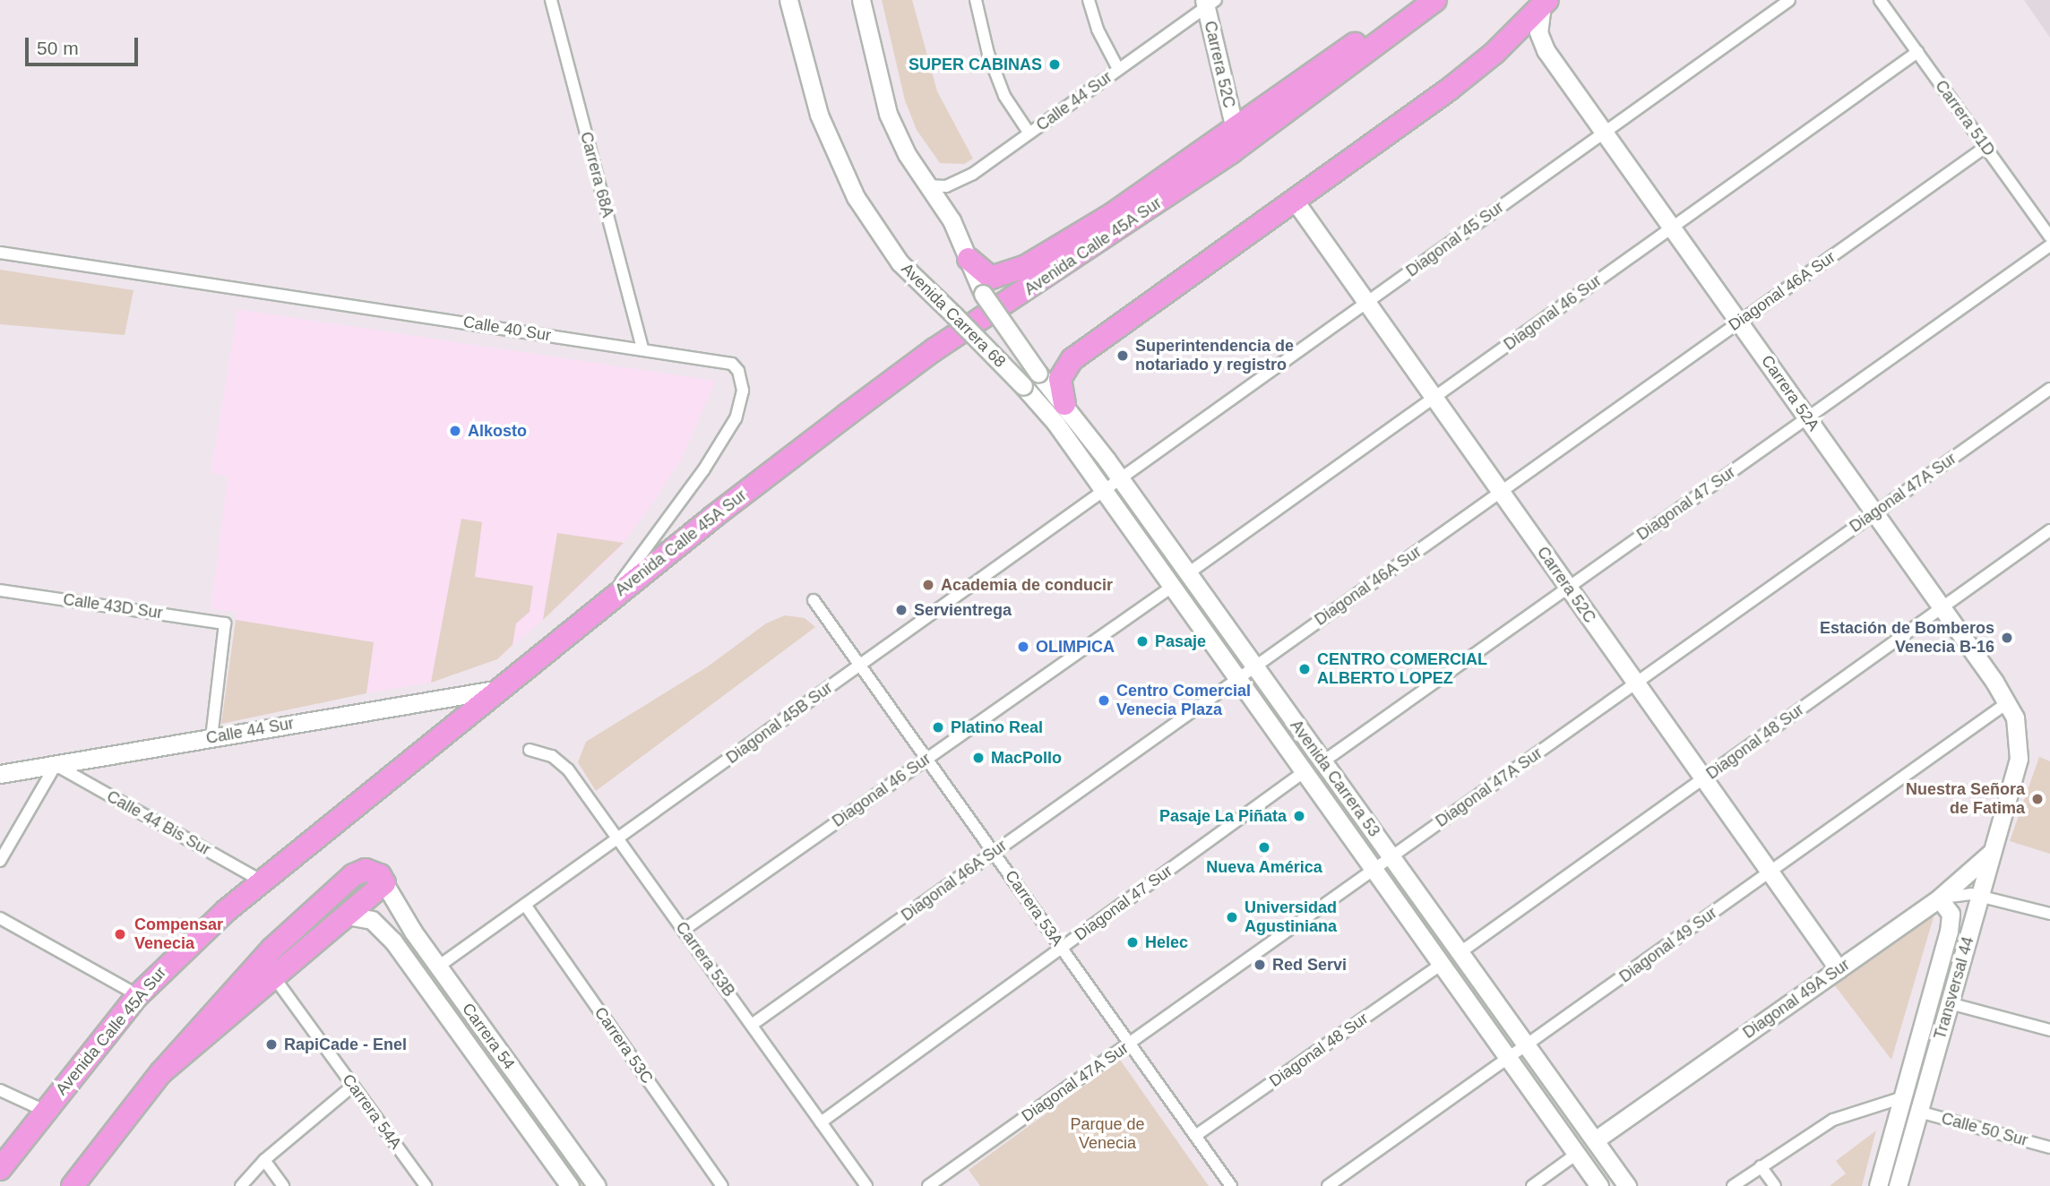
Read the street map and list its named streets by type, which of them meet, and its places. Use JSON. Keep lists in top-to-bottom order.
{
  "streets": {
    "highway": ["Avenida Calle 45A Sur"],
    "street": [
      "Carrera 52C",
      "Calle 44 Sur",
      "Carrera 51D",
      "Carrera 68A",
      "Diagonal 45 Sur",
      "Diagonal 46A Sur",
      "Diagonal 46 Sur",
      "Avenida Carrera 68",
      "Calle 40 Sur",
      "Carrera 52A",
      "Diagonal 47A Sur",
      "Diagonal 47 Sur",
      "Calle 43D Sur",
      "Diagonal 45B Sur",
      "Diagonal 48 Sur",
      "Avenida Carrera 53",
      "Calle 44 Bis Sur",
      "Carrera 53A",
      "Diagonal 49 Sur",
      "Carrera 53B",
      "Transversal 44",
      "Diagonal 49A Sur",
      "Carrera 54",
      "Carrera 53C",
      "Carrera 54A",
      "Calle 50 Sur"
    ]
  },
  "crossings": [
    ["Carrera 52C", "Calle 44 Sur"],
    ["Carrera 52C", "Diagonal 45 Sur"],
    ["Carrera 52C", "Diagonal 46A Sur"],
    ["Carrera 52C", "Diagonal 46 Sur"],
    ["Carrera 52C", "Diagonal 47A Sur"],
    ["Carrera 52C", "Diagonal 47 Sur"],
    ["Carrera 52C", "Diagonal 48 Sur"],
    ["Carrera 52C", "Diagonal 49 Sur"],
    ["Carrera 52C", "Diagonal 49A Sur"],
    ["Calle 44 Sur", "Avenida Calle 45A Sur"],
    ["Calle 44 Sur", "Avenida Carrera 68"],
    ["Calle 44 Sur", "Calle 43D Sur"],
    ["Calle 44 Sur", "Calle 44 Bis Sur"],
    ["Carrera 51D", "Diagonal 46A Sur"],
    ["Carrera 51D", "Diagonal 46 Sur"],
    ["Carrera 68A", "Calle 40 Sur"],
    ["Diagonal 45 Sur", "Carrera 52A"],
    ["Diagonal 45 Sur", "Diagonal 45B Sur"],
    ["Diagonal 45 Sur", "Avenida Carrera 53"],
    ["Avenida Calle 45A Sur", "Calle 40 Sur"],
    ["Avenida Calle 45A Sur", "Calle 44 Bis Sur"],
    ["Diagonal 46A Sur", "Carrera 52A"],
    ["Diagonal 46A Sur", "Avenida Carrera 53"],
    ["Diagonal 46A Sur", "Carrera 53A"],
    ["Diagonal 46A Sur", "Carrera 53B"],
    ["Diagonal 46 Sur", "Carrera 52A"],
    ["Diagonal 46 Sur", "Avenida Carrera 53"],
    ["Diagonal 46 Sur", "Carrera 53A"],
    ["Diagonal 46 Sur", "Carrera 53B"],
    ["Avenida Carrera 68", "Avenida Carrera 53"],
    ["Carrera 52A", "Diagonal 47A Sur"],
    ["Carrera 52A", "Diagonal 47 Sur"],
    ["Carrera 52A", "Diagonal 48 Sur"],
    ["Carrera 52A", "Diagonal 49 Sur"],
    ["Carrera 52A", "Transversal 44"],
    ["Diagonal 47A Sur", "Avenida Carrera 53"],
    ["Diagonal 47A Sur", "Carrera 53A"],
    ["Diagonal 47 Sur", "Avenida Carrera 53"],
    ["Diagonal 47 Sur", "Carrera 53A"],
    ["Diagonal 47 Sur", "Carrera 53B"],
    ["Diagonal 45B Sur", "Avenida Carrera 53"],
    ["Diagonal 45B Sur", "Carrera 53A"],
    ["Diagonal 45B Sur", "Carrera 53B"],
    ["Diagonal 45B Sur", "Carrera 54"],
    ["Diagonal 45B Sur", "Carrera 53C"],
    ["Diagonal 48 Sur", "Avenida Carrera 53"],
    ["Diagonal 48 Sur", "Carrera 53A"],
    ["Avenida Carrera 53", "Diagonal 49 Sur"],
    ["Avenida Carrera 53", "Diagonal 49A Sur"],
    ["Transversal 44", "Diagonal 49A Sur"],
    ["Transversal 44", "Calle 50 Sur"]
  ],
  "parks": ["Parque de Venecia"],
  "places": [
    "SUPER CABINAS",
    "Superintendencia de notariado y registro",
    "Alkosto",
    "Academia de conducir",
    "Servientrega",
    "Estación de Bomberos Venecia B-16",
    "Pasaje",
    "OLIMPICA",
    "CENTRO COMERCIAL ALBERTO LOPEZ",
    "Centro Comercial Venecia Plaza",
    "Platino Real",
    "MacPollo",
    "Nuestra Señora de Fatima",
    "Pasaje La Piñata",
    "Nueva América",
    "Universidad Agustiniana",
    "Compensar Venecia",
    "Helec",
    "Red Servi",
    "RapiCade - Enel"
  ],
  "scale_bar": "50 m"
}
